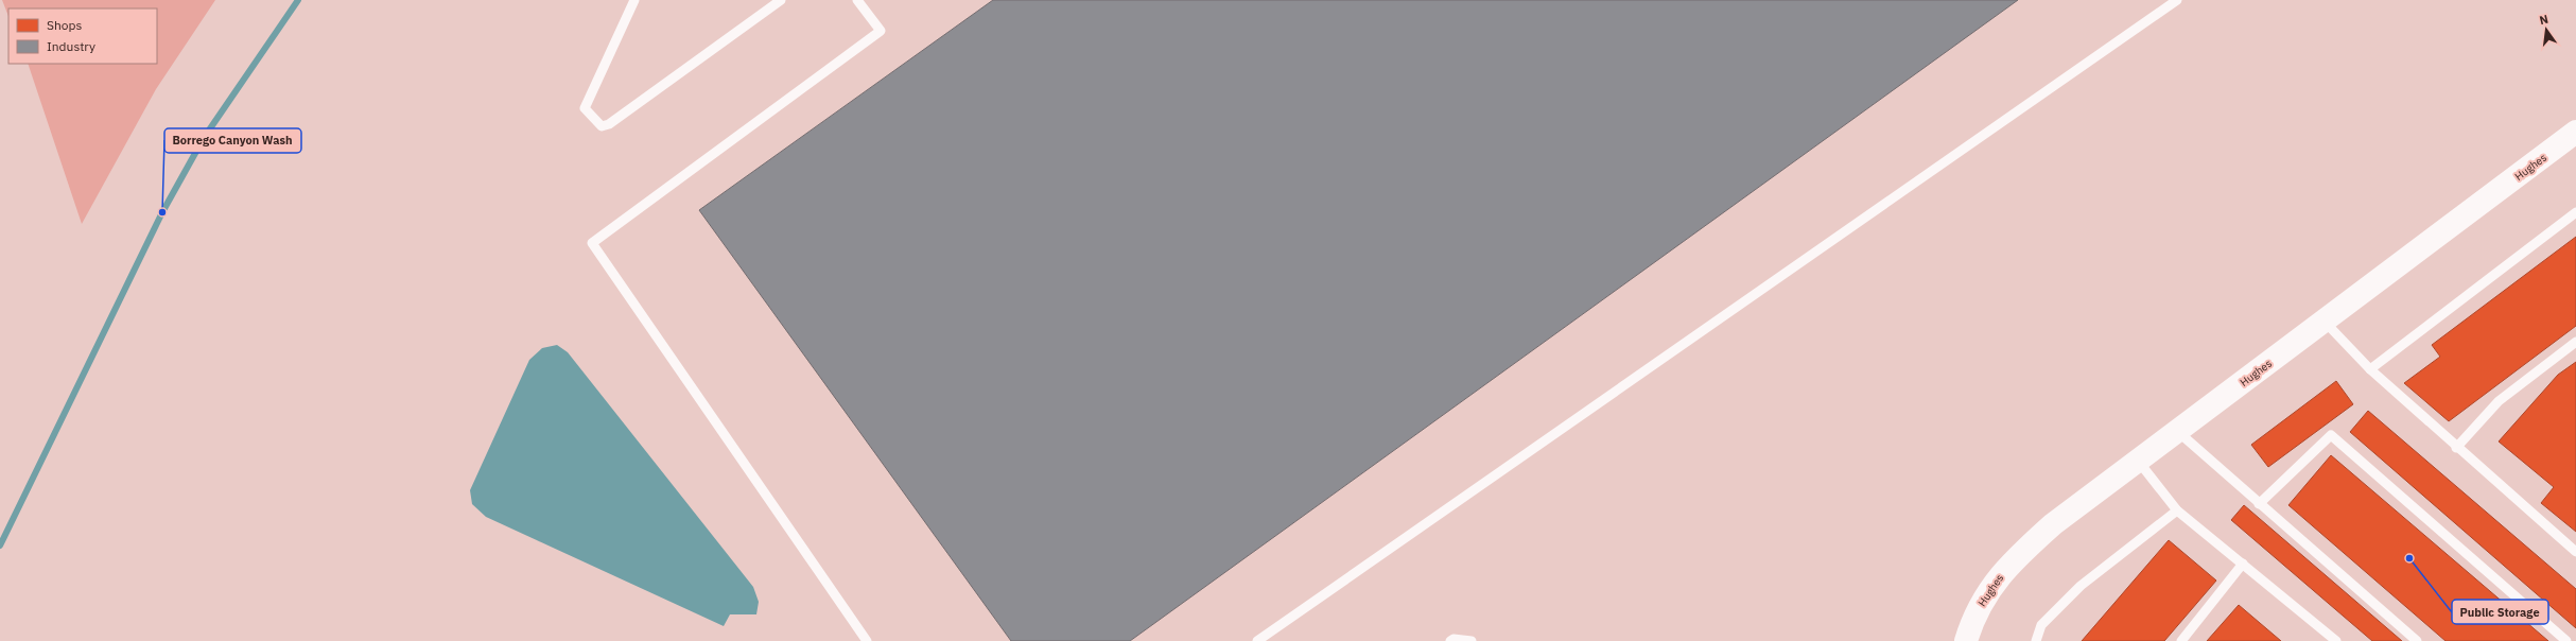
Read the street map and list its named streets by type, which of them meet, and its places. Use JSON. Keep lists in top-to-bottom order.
{
  "streets": {
    "street": ["Hughes"]
  },
  "places": ["Borrego Canyon Wash", "Public Storage"],
  "legend": ["Shops", "Industry"],
  "north": "top"
}
